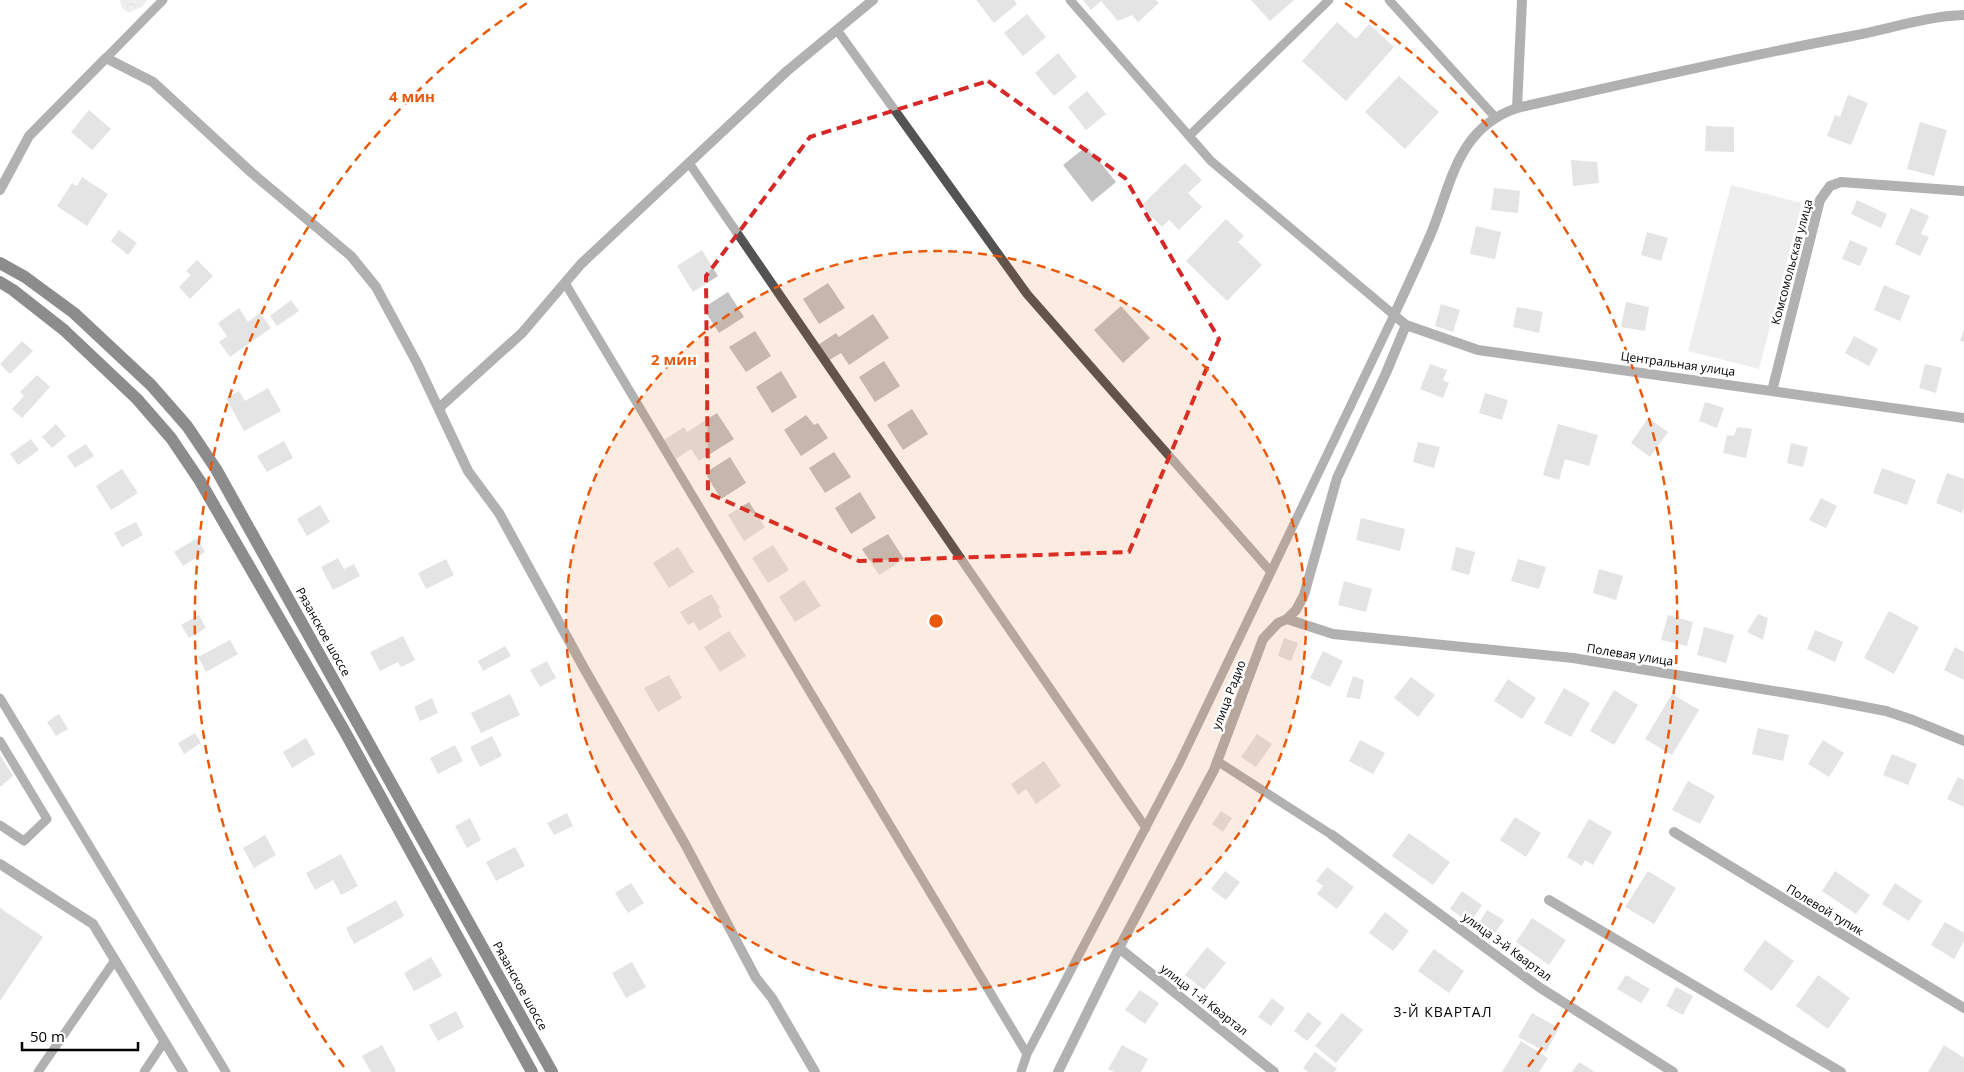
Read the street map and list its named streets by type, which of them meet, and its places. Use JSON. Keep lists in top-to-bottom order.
{
  "streets": {
    "main road": ["Рязанское шоссе"],
    "street": [
      "Комсомольская улица",
      "Центральная улица",
      "Полевая улица",
      "улица Радио",
      "Полевой тупик",
      "улица 3-й Квартал",
      "улица 1-й Квартал"
    ]
  },
  "crossings": [
    ["Комсомольская улица", "Центральная улица"],
    ["Центральная улица", "улица Радио"],
    ["Полевая улица", "улица Радио"],
    ["улица Радио", "улица 1-й Квартал"]
  ],
  "districts": ["3-Й КВАРТАЛ"],
  "scale_bar": "50 m",
  "rings": ["4 мин", "2 мин"]
}
